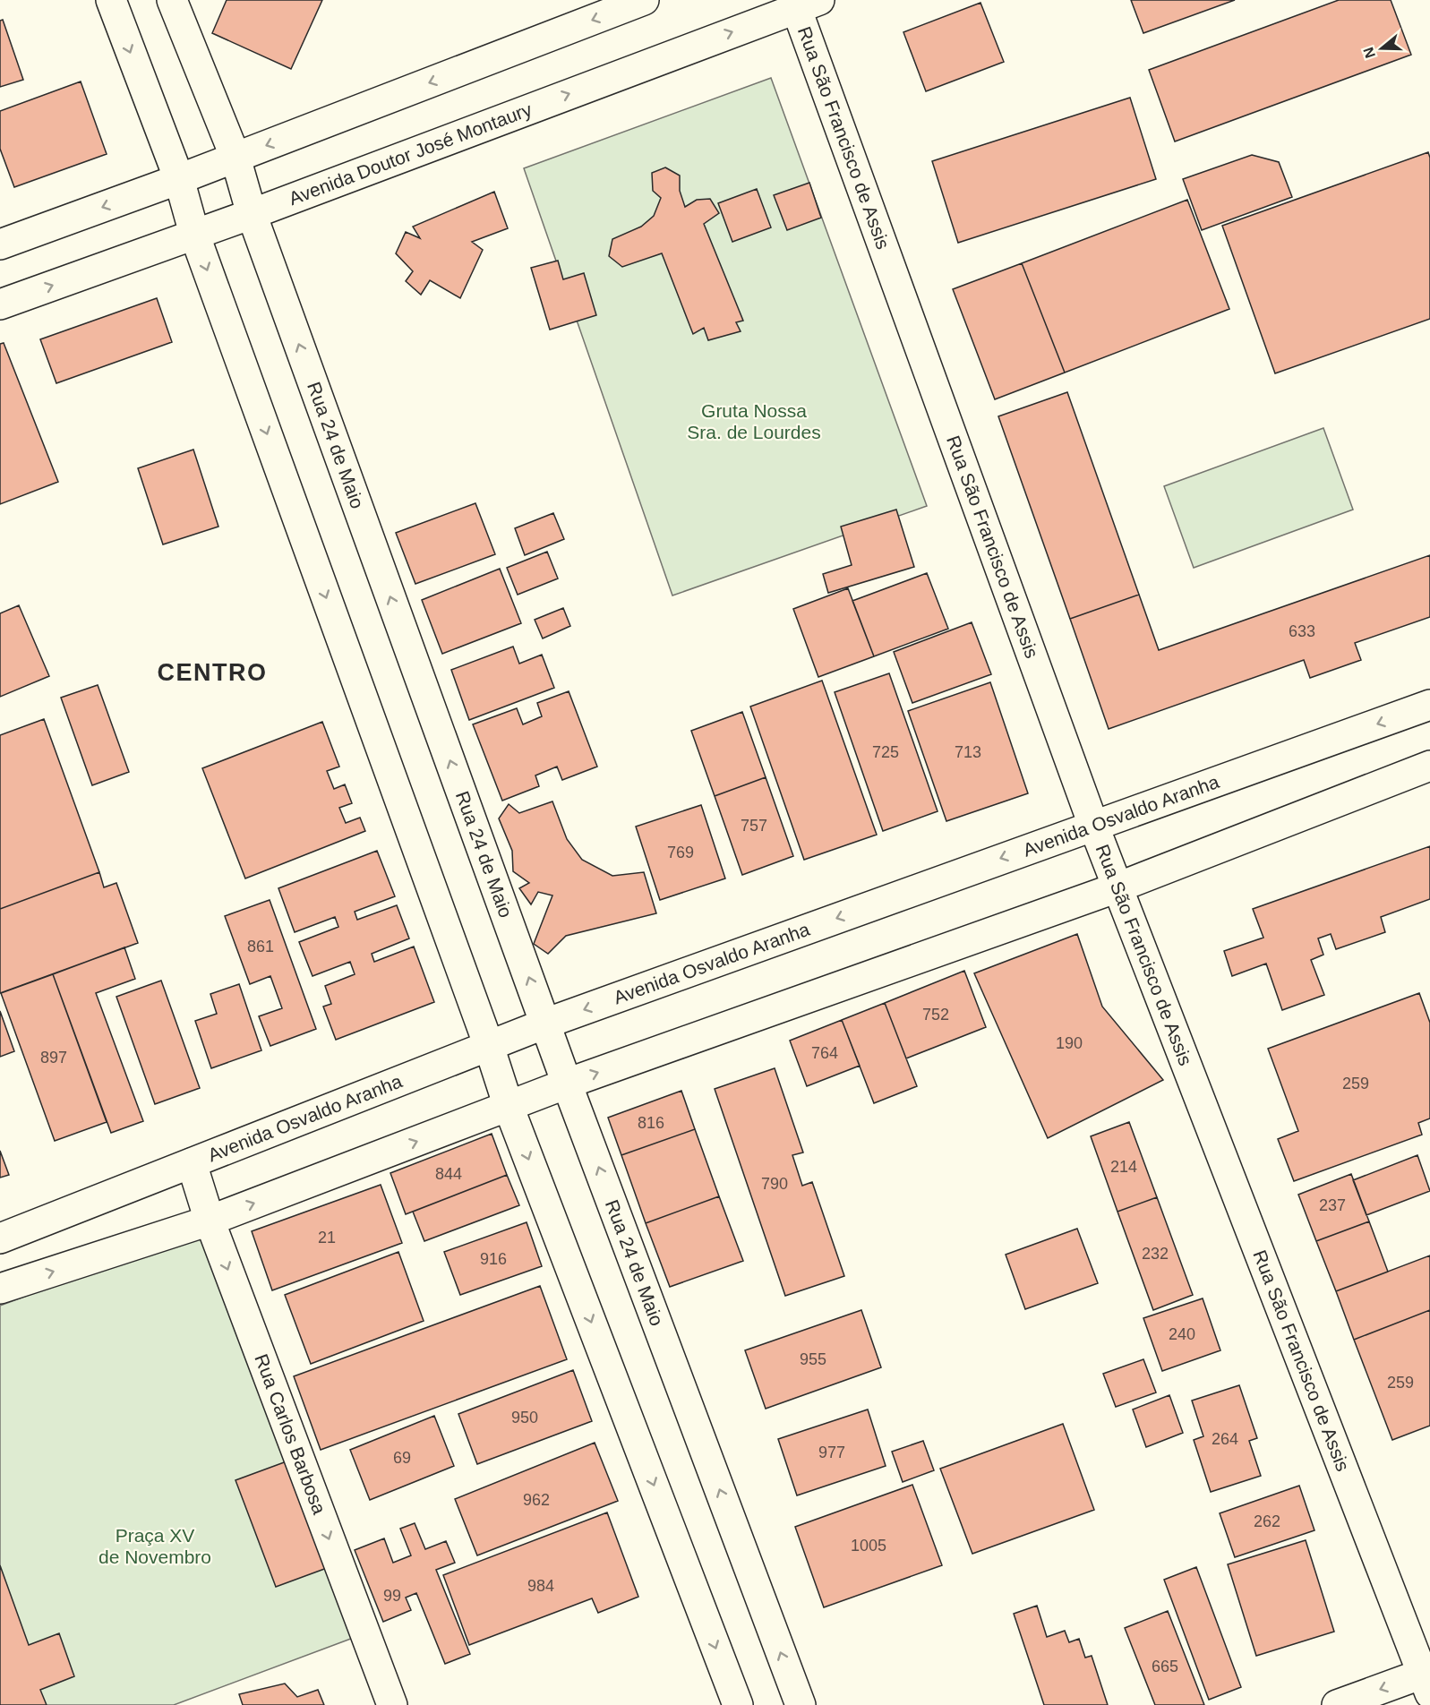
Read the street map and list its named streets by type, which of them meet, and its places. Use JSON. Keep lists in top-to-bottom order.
{
  "streets": {
    "street": [
      "Rua São Francisco de Assis",
      "Avenida Doutor José Montaury",
      "Rua 24 de Maio",
      "Avenida Osvaldo Aranha",
      "Rua Carlos Barbosa"
    ]
  },
  "crossings": [
    ["Rua São Francisco de Assis", "Avenida Doutor José Montaury"],
    ["Rua São Francisco de Assis", "Avenida Osvaldo Aranha"],
    ["Avenida Doutor José Montaury", "Rua 24 de Maio"],
    ["Rua 24 de Maio", "Avenida Osvaldo Aranha"],
    ["Avenida Osvaldo Aranha", "Rua Carlos Barbosa"]
  ],
  "one_way": ["Rua Carlos Barbosa"],
  "districts": ["CENTRO"],
  "parks": ["Gruta Nossa Sra. de Lourdes", "Praça XV de Novembro"],
  "house_numbers": [
    "633",
    "725",
    "713",
    "757",
    "769",
    "861",
    "752",
    "190",
    "764",
    "897",
    "259",
    "816",
    "214",
    "844",
    "790",
    "237",
    "21",
    "232",
    "916",
    "240",
    "955",
    "259",
    "950",
    "264",
    "977",
    "69",
    "962",
    "262",
    "1005",
    "984",
    "99",
    "665"
  ],
  "north": "left"
}
